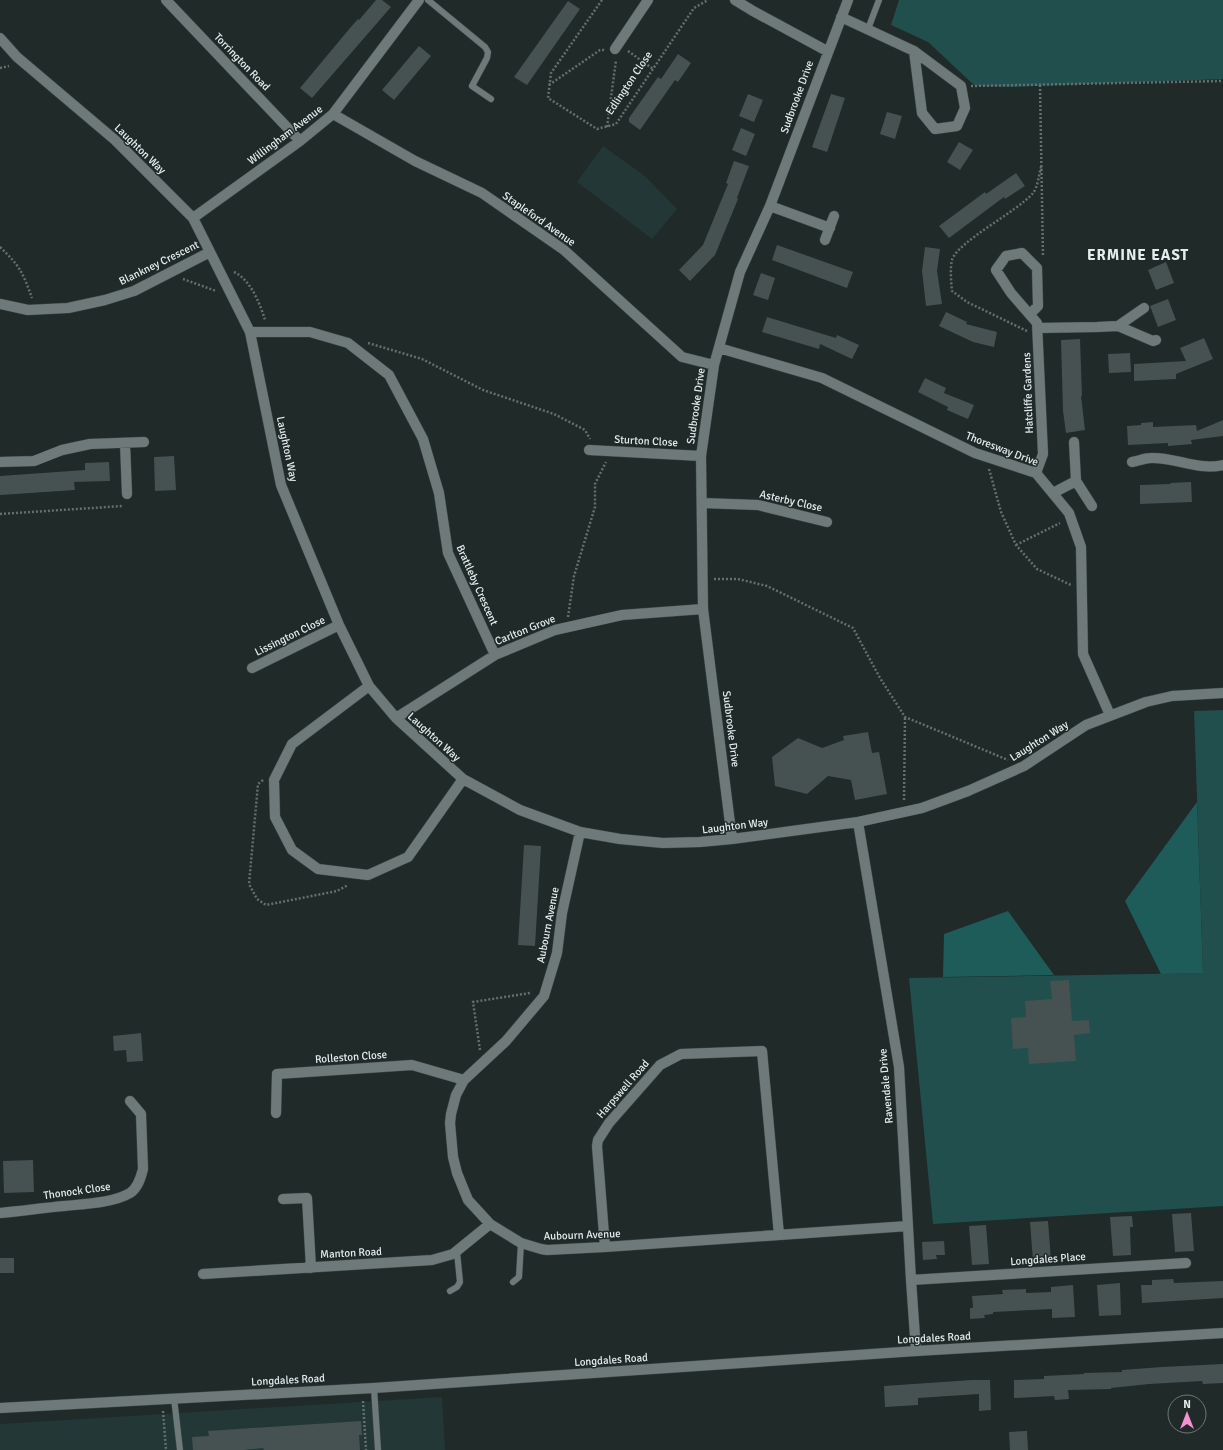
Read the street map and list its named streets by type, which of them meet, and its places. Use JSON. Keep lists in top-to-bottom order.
{
  "streets": {
    "street": [
      "Torrington Road",
      "Sudbrooke Drive",
      "Willingham Avenue",
      "Laughton Way",
      "Stapleford Avenue",
      "Blankney Crescent",
      "Hatcliffe Gardens",
      "Sturton Close",
      "Thoresway Drive",
      "Asterby Close",
      "Brattleby Crescent",
      "Carlton Grove",
      "Lissington Close",
      "Aubourn Avenue",
      "Rolleston Close",
      "Ravendale Drive",
      "Harpswell Road",
      "Thonock Close",
      "Manton Road",
      "Longdales Place",
      "Longdales Road"
    ],
    "path": ["Edlington Close"]
  },
  "crossings": [
    ["Torrington Road", "Willingham Avenue"],
    ["Sudbrooke Drive", "Laughton Way"],
    ["Sudbrooke Drive", "Stapleford Avenue"],
    ["Sudbrooke Drive", "Sturton Close"],
    ["Sudbrooke Drive", "Thoresway Drive"],
    ["Sudbrooke Drive", "Asterby Close"],
    ["Sudbrooke Drive", "Carlton Grove"],
    ["Willingham Avenue", "Laughton Way"],
    ["Willingham Avenue", "Stapleford Avenue"],
    ["Laughton Way", "Blankney Crescent"],
    ["Laughton Way", "Thoresway Drive"],
    ["Laughton Way", "Brattleby Crescent"],
    ["Laughton Way", "Carlton Grove"],
    ["Laughton Way", "Lissington Close"],
    ["Laughton Way", "Aubourn Avenue"],
    ["Laughton Way", "Ravendale Drive"],
    ["Hatcliffe Gardens", "Thoresway Drive"],
    ["Brattleby Crescent", "Carlton Grove"],
    ["Aubourn Avenue", "Rolleston Close"],
    ["Aubourn Avenue", "Ravendale Drive"],
    ["Aubourn Avenue", "Harpswell Road"],
    ["Aubourn Avenue", "Manton Road"],
    ["Ravendale Drive", "Longdales Place"],
    ["Ravendale Drive", "Longdales Road"]
  ],
  "districts": ["ERMINE EAST"],
  "north": "top"
}
